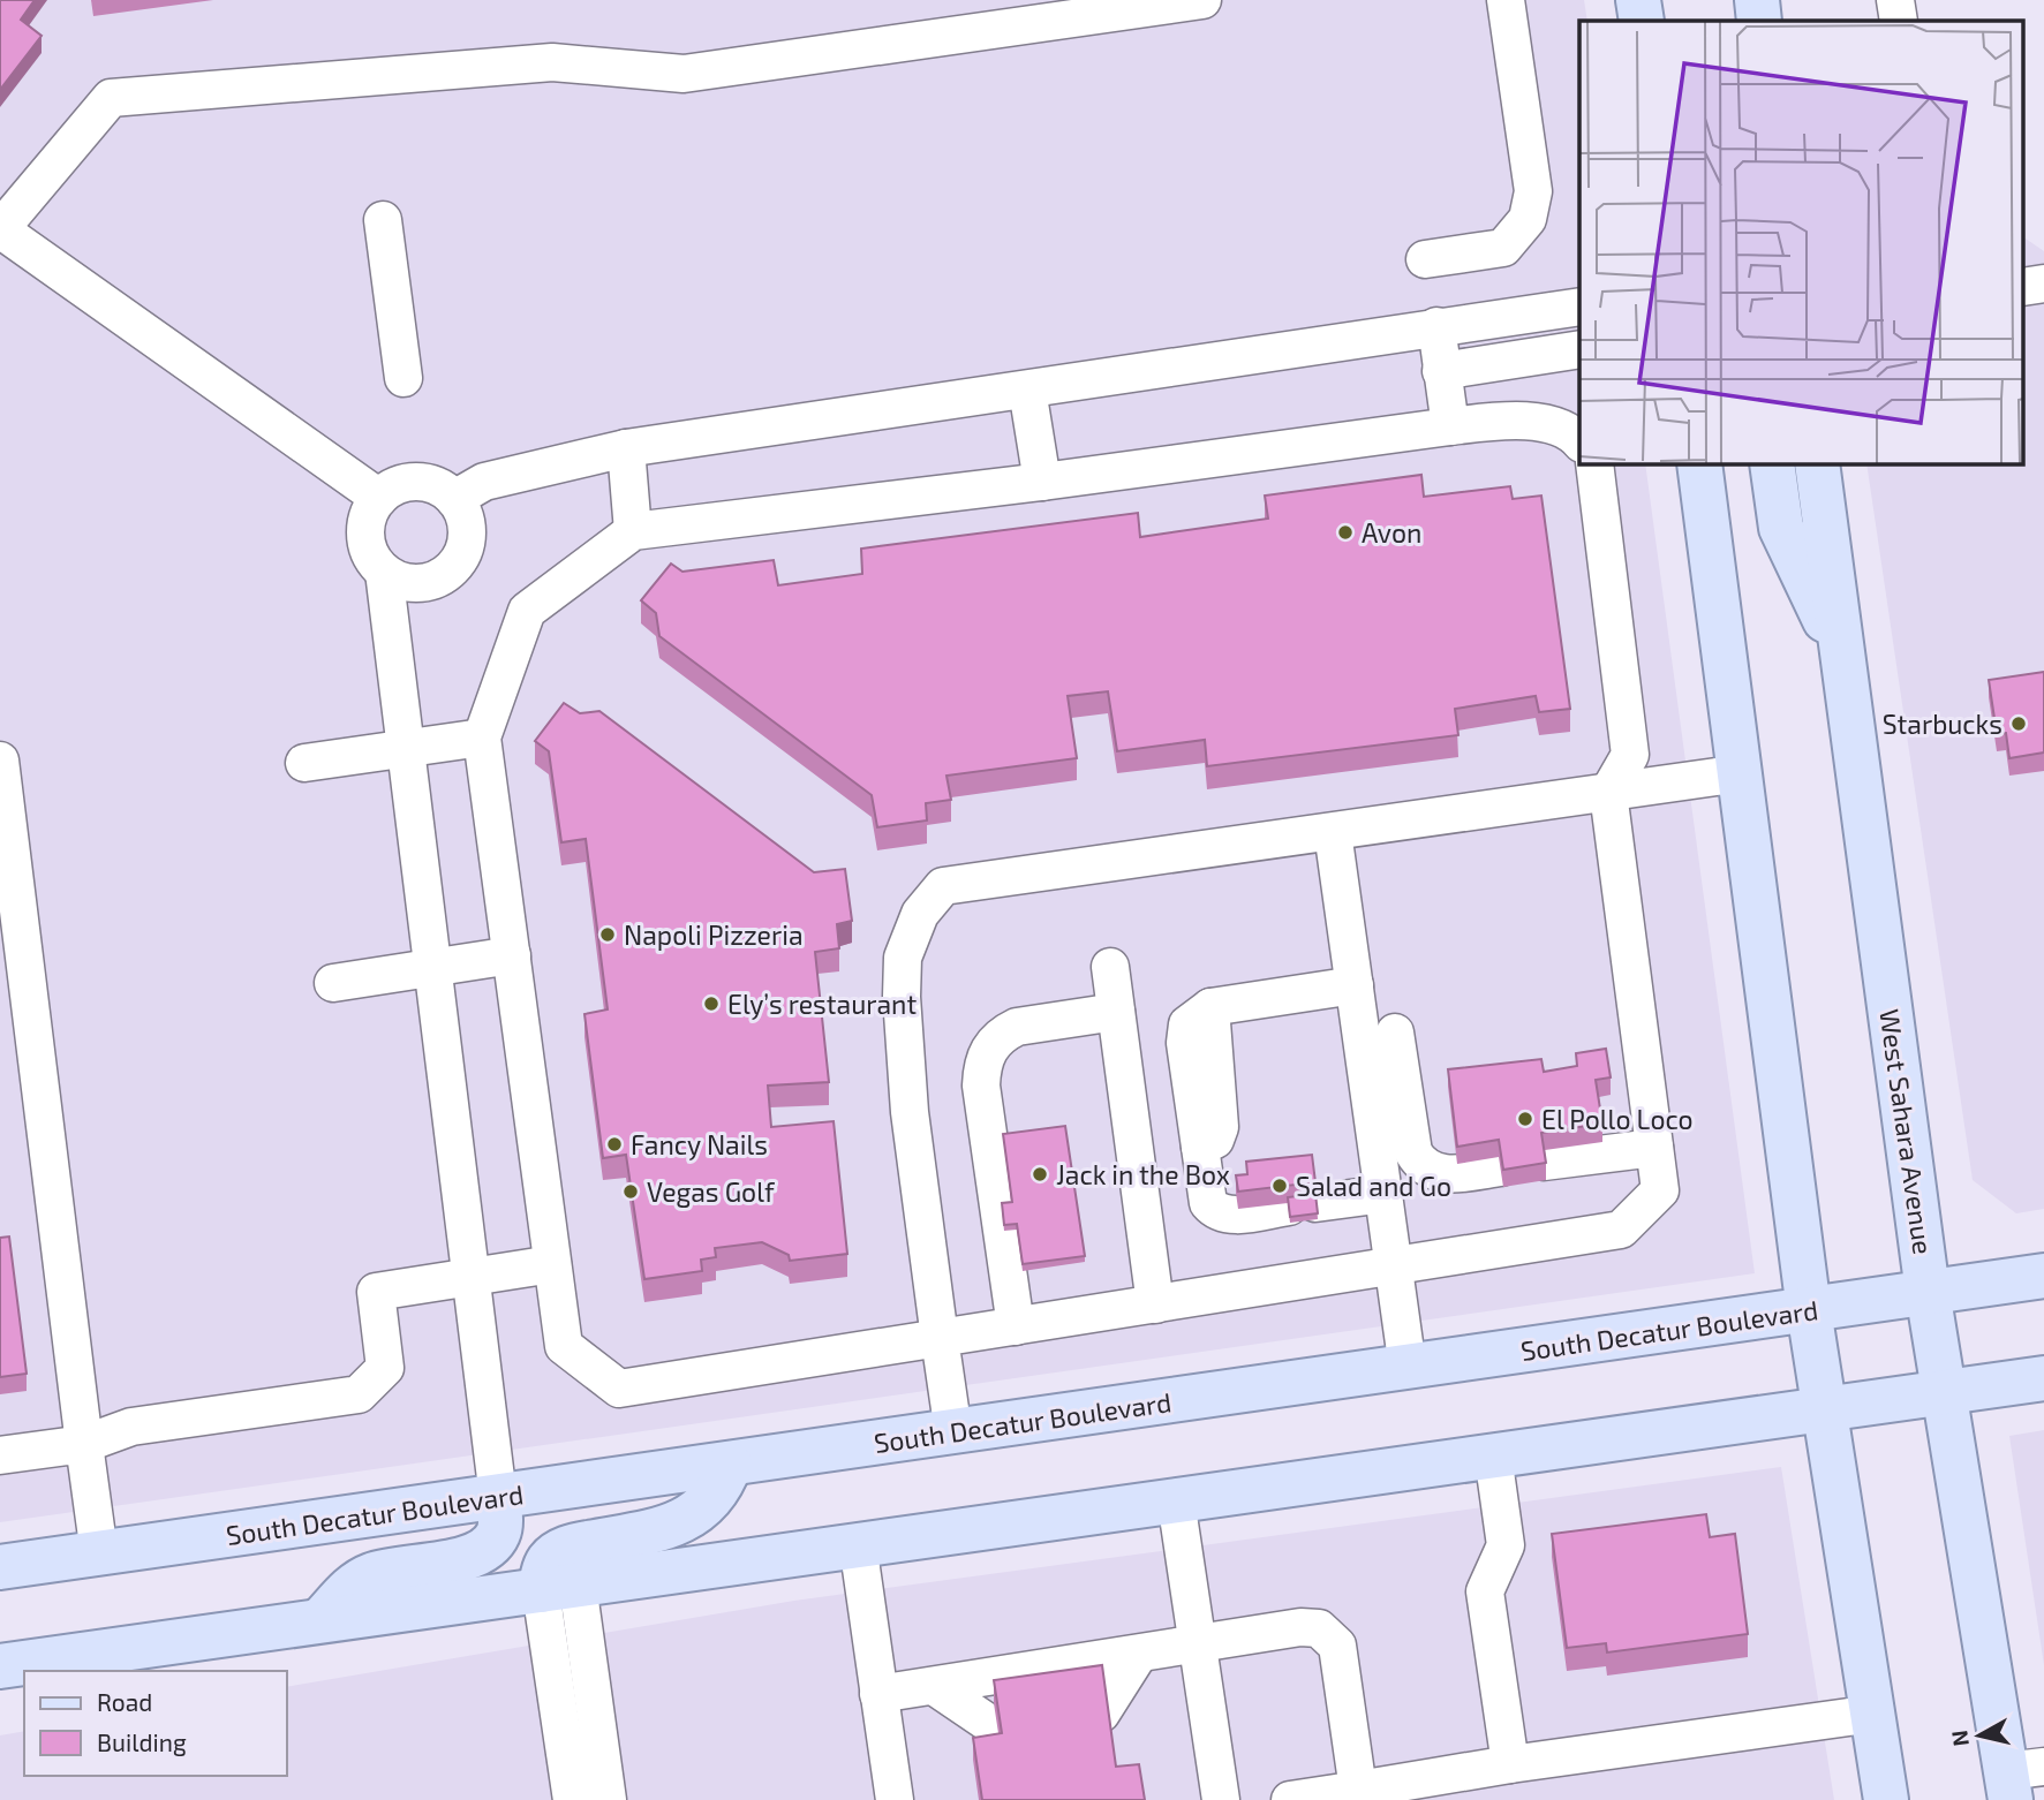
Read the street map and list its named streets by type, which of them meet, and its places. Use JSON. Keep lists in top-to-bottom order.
{
  "streets": {
    "main road": ["West Sahara Avenue", "South Decatur Boulevard"]
  },
  "crossings": [
    ["West Sahara Avenue", "South Decatur Boulevard"]
  ],
  "places": [
    "Avon",
    "Starbucks",
    "Napoli Pizzeria",
    "Ely’s restaurant",
    "El Pollo Loco",
    "Fancy Nails",
    "Jack in the Box",
    "Salad and Go",
    "Vegas Golf"
  ],
  "legend": ["Road", "Building"],
  "north": "left"
}
